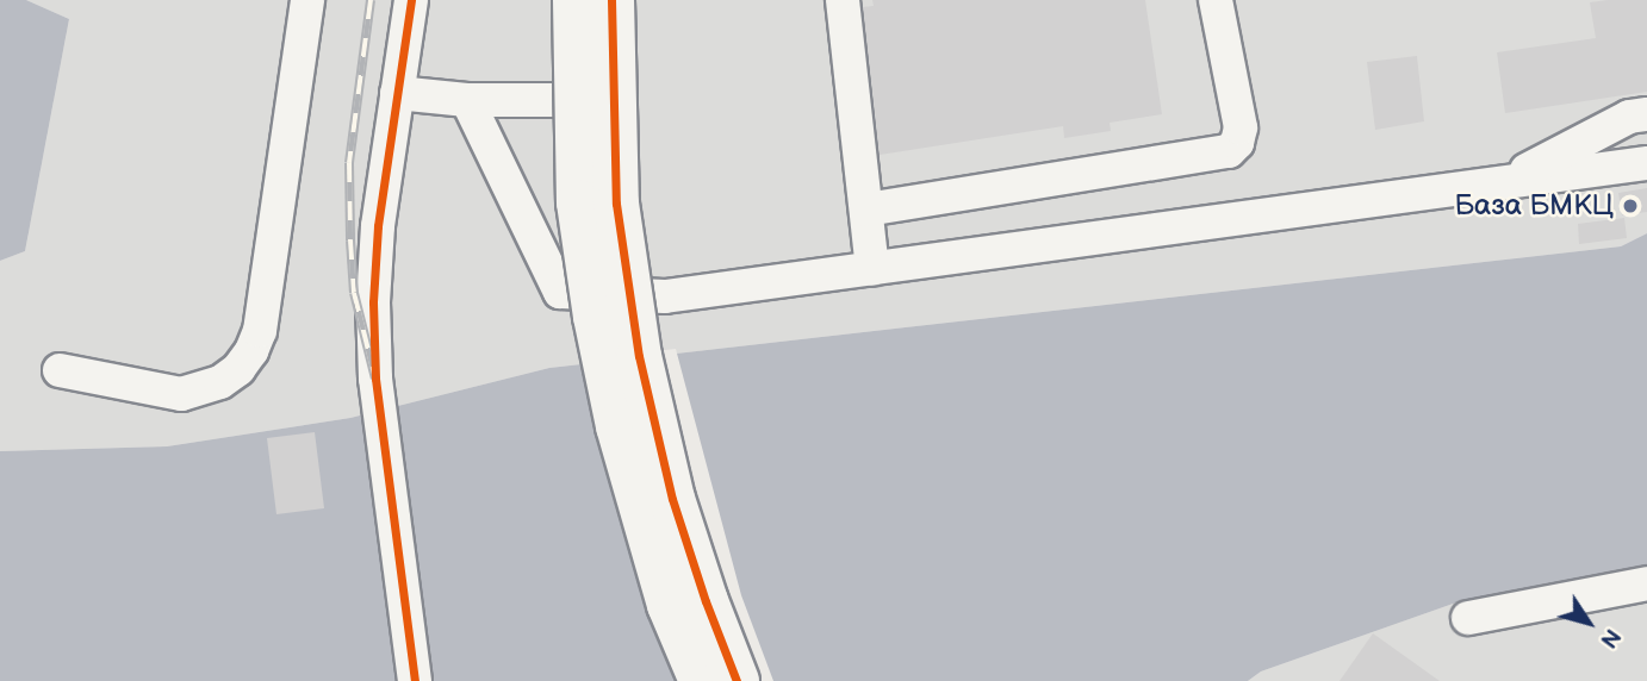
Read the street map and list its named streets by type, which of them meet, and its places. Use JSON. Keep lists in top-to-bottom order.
{
  "places": ["База БМКЦ"],
  "north": "bottom right"
}
